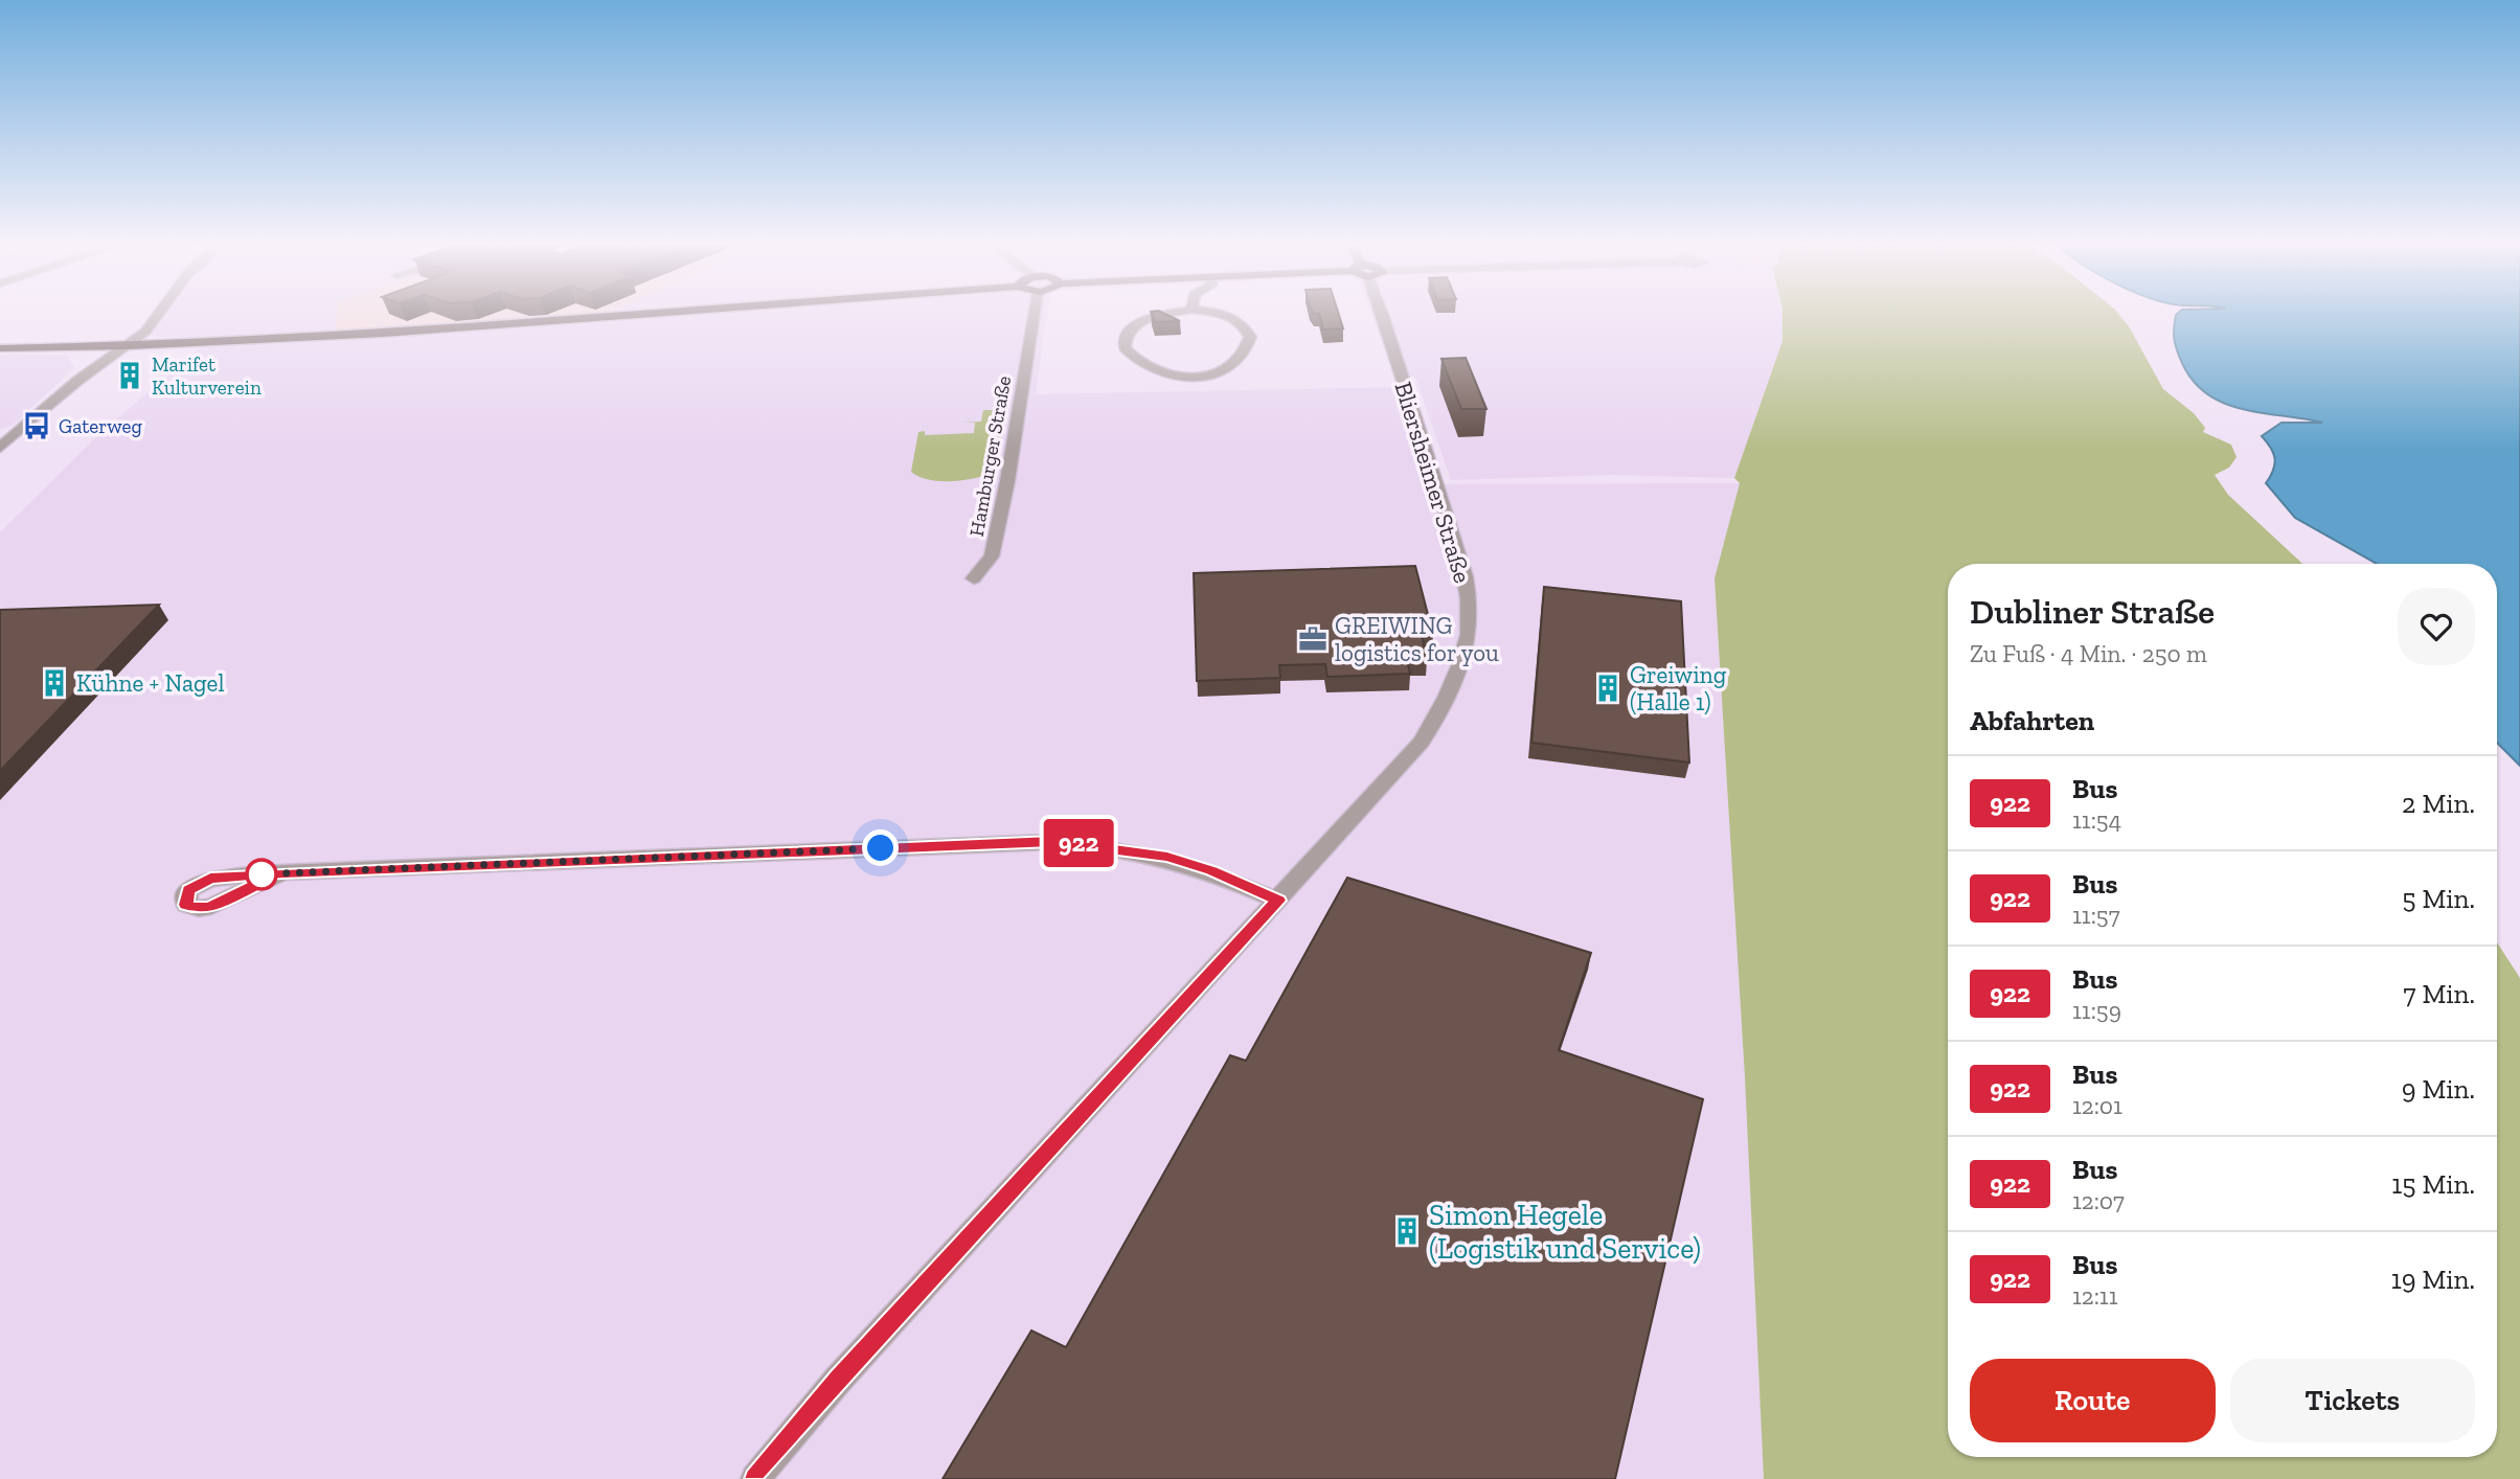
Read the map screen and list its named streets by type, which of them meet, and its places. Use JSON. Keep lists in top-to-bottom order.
{
  "streets": {
    "street": ["Hamburger Straße", "Bliersheimer Straße"]
  },
  "places": {
    "building": [
      "Marifet Kulturverein",
      "Kühne + Nagel",
      "Greiwing (Halle 1)",
      "Simon Hegele (Logistik und Service)"
    ],
    "bus stop": ["Gaterweg"],
    "office": ["GREIWING logistics for you"]
  },
  "lines": ["bus line 922"],
  "page": {
    "on_map": "922",
    "heading": [
      ["Dubliner Straße", "Zu Fuß · 4 Min. · 250 m"],
      "Abfahrten"
    ],
    "list": [
      {
        "mark": "922",
        "name": "Bus",
        "note": "11:54",
        "value": "2 Min."
      },
      {
        "mark": "922",
        "name": "Bus",
        "note": "11:57",
        "value": "5 Min."
      },
      {
        "mark": "922",
        "name": "Bus",
        "note": "11:59",
        "value": "7 Min."
      },
      {
        "mark": "922",
        "name": "Bus",
        "note": "12:01",
        "value": "9 Min."
      },
      {
        "mark": "922",
        "name": "Bus",
        "note": "12:07",
        "value": "15 Min."
      },
      {
        "mark": "922",
        "name": "Bus",
        "note": "12:11",
        "value": "19 Min."
      }
    ],
    "buttons": ["Route", "Tickets"]
  }
}
